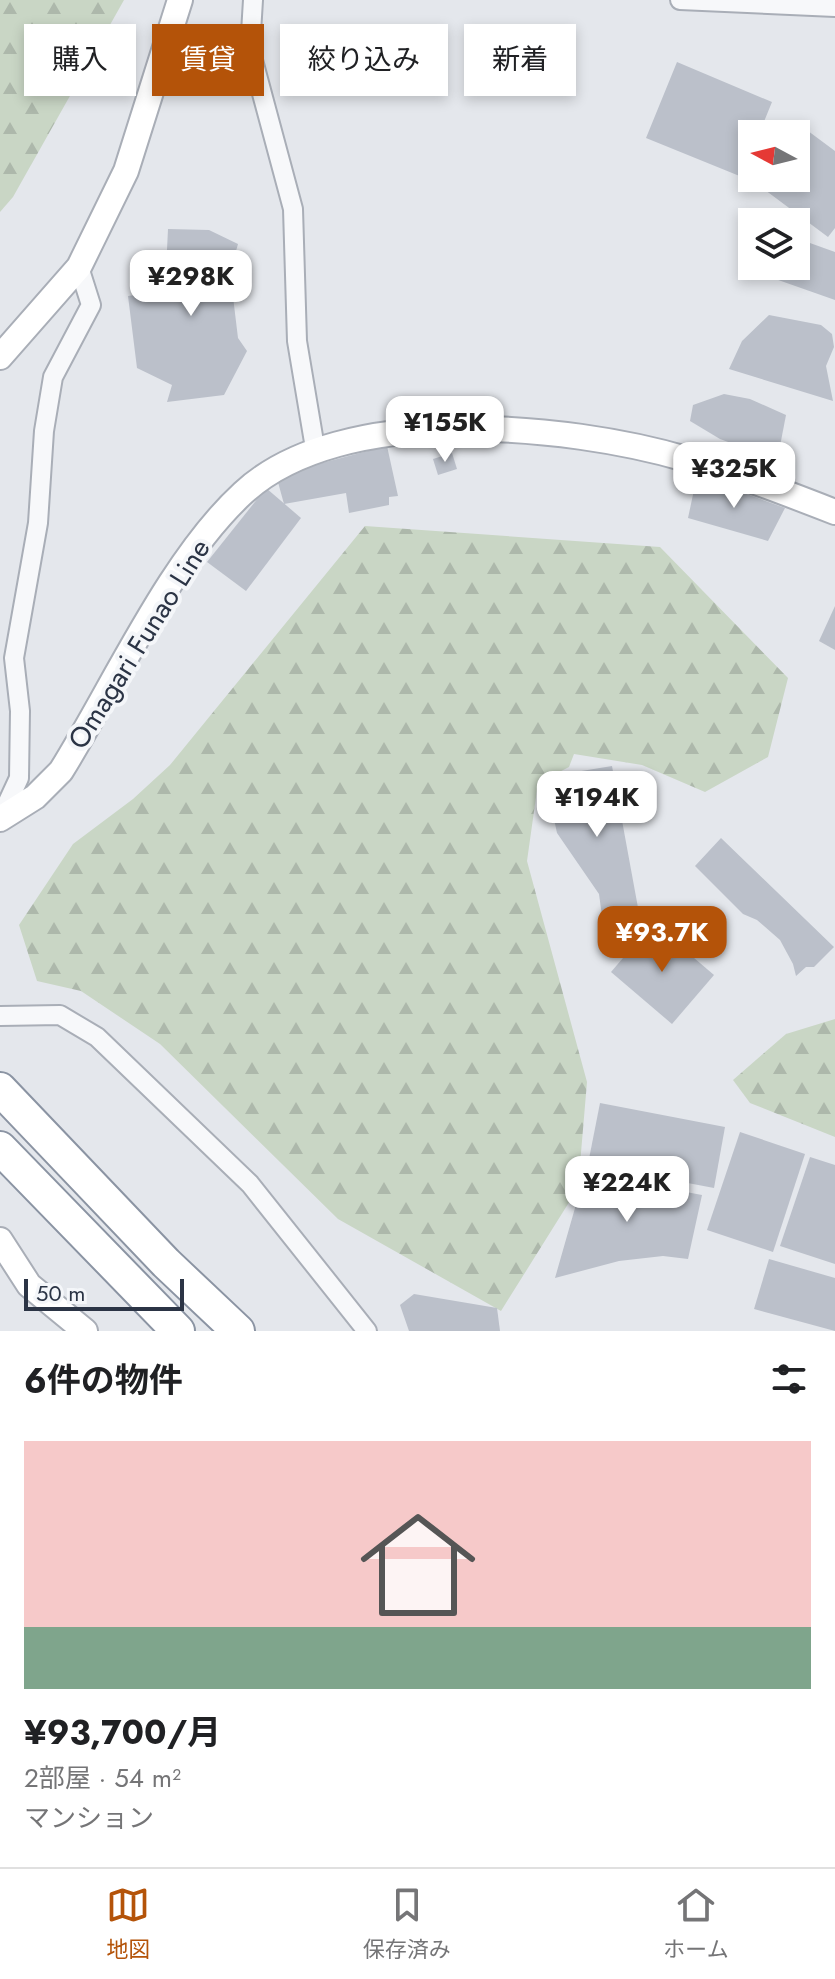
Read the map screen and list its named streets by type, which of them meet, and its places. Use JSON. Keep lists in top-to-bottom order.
{
  "streets": {
    "main road": ["Omagari Funao Line"]
  },
  "scale_bar": "50 m",
  "north": "left",
  "page": {
    "chip": [
      "購入",
      "賃貸",
      "絞り込み",
      "新着"
    ],
    "price": [
      "¥298K",
      "¥155K",
      "¥325K",
      "¥194K",
      "¥93.7K",
      "¥224K"
    ],
    "scale": "50 m",
    "heading": "6件の物件",
    "list": [
      {
        "name": "¥93,700/月",
        "note": "2部屋 · 54 m² · マンション"
      }
    ],
    "tabs": ["地図", "保存済み", "ホーム"]
  }
}
